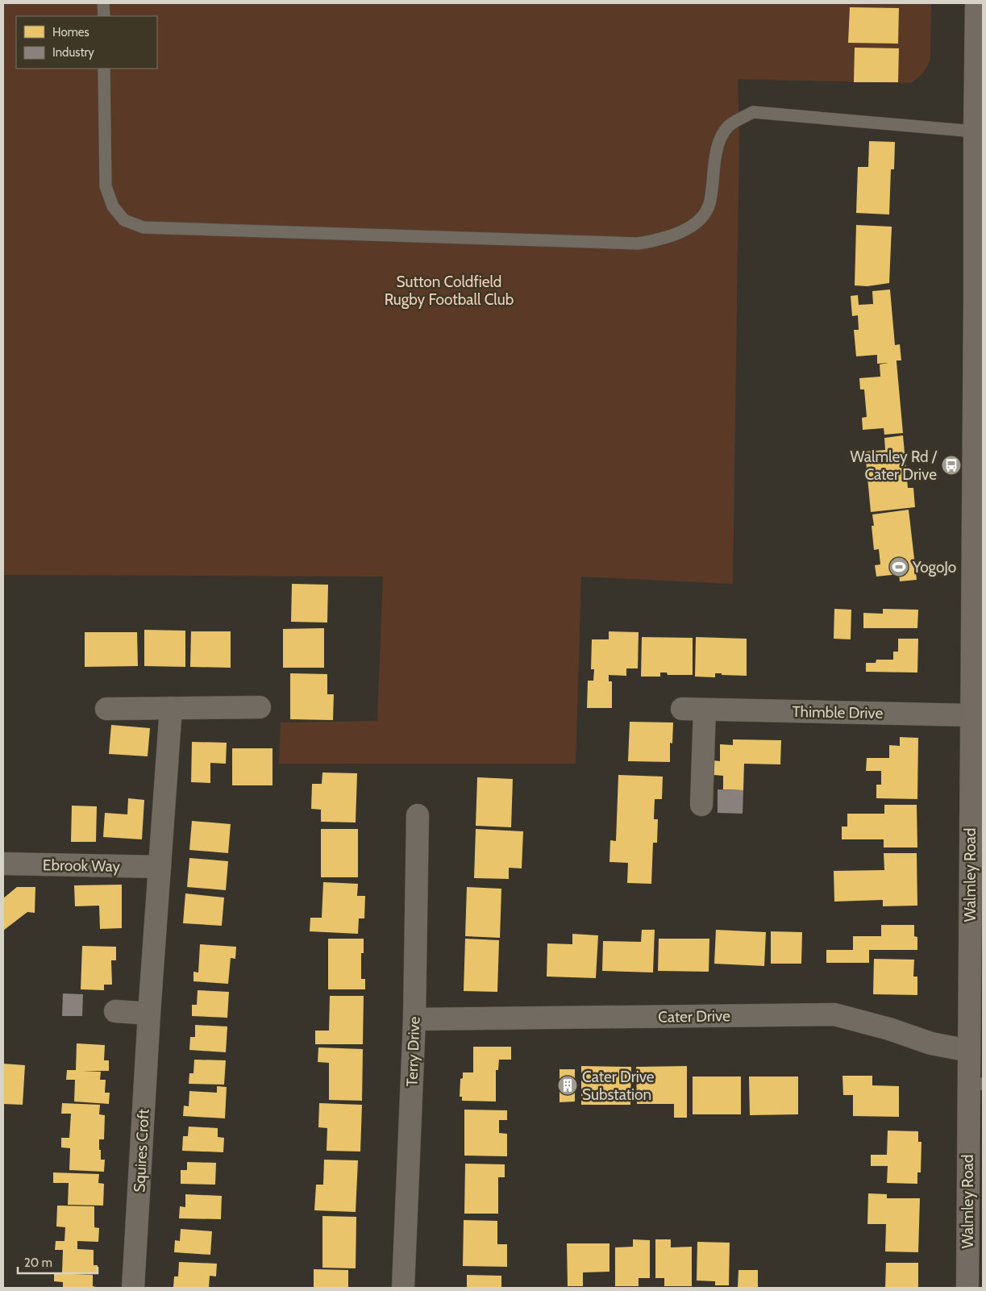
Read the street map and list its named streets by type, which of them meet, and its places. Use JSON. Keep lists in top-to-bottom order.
{
  "streets": {
    "main road": ["Walmley Road"],
    "street": [
      "Thimble Drive",
      "Ebrook Way",
      "Cater Drive",
      "Terry Drive",
      "Squires Croft"
    ]
  },
  "crossings": [
    ["Thimble Drive", "Walmley Road"],
    ["Ebrook Way", "Squires Croft"],
    ["Walmley Road", "Cater Drive"],
    ["Cater Drive", "Terry Drive"]
  ],
  "parks": ["Sutton Coldfield Rugby Football Club"],
  "places": {
    "bus stop": ["Walmley Rd / Cater Drive"],
    "sports": ["YogoJo"],
    "building": ["Cater Drive Substation"]
  },
  "legend": ["Homes", "Industry"],
  "scale_bar": "20 m"
}
